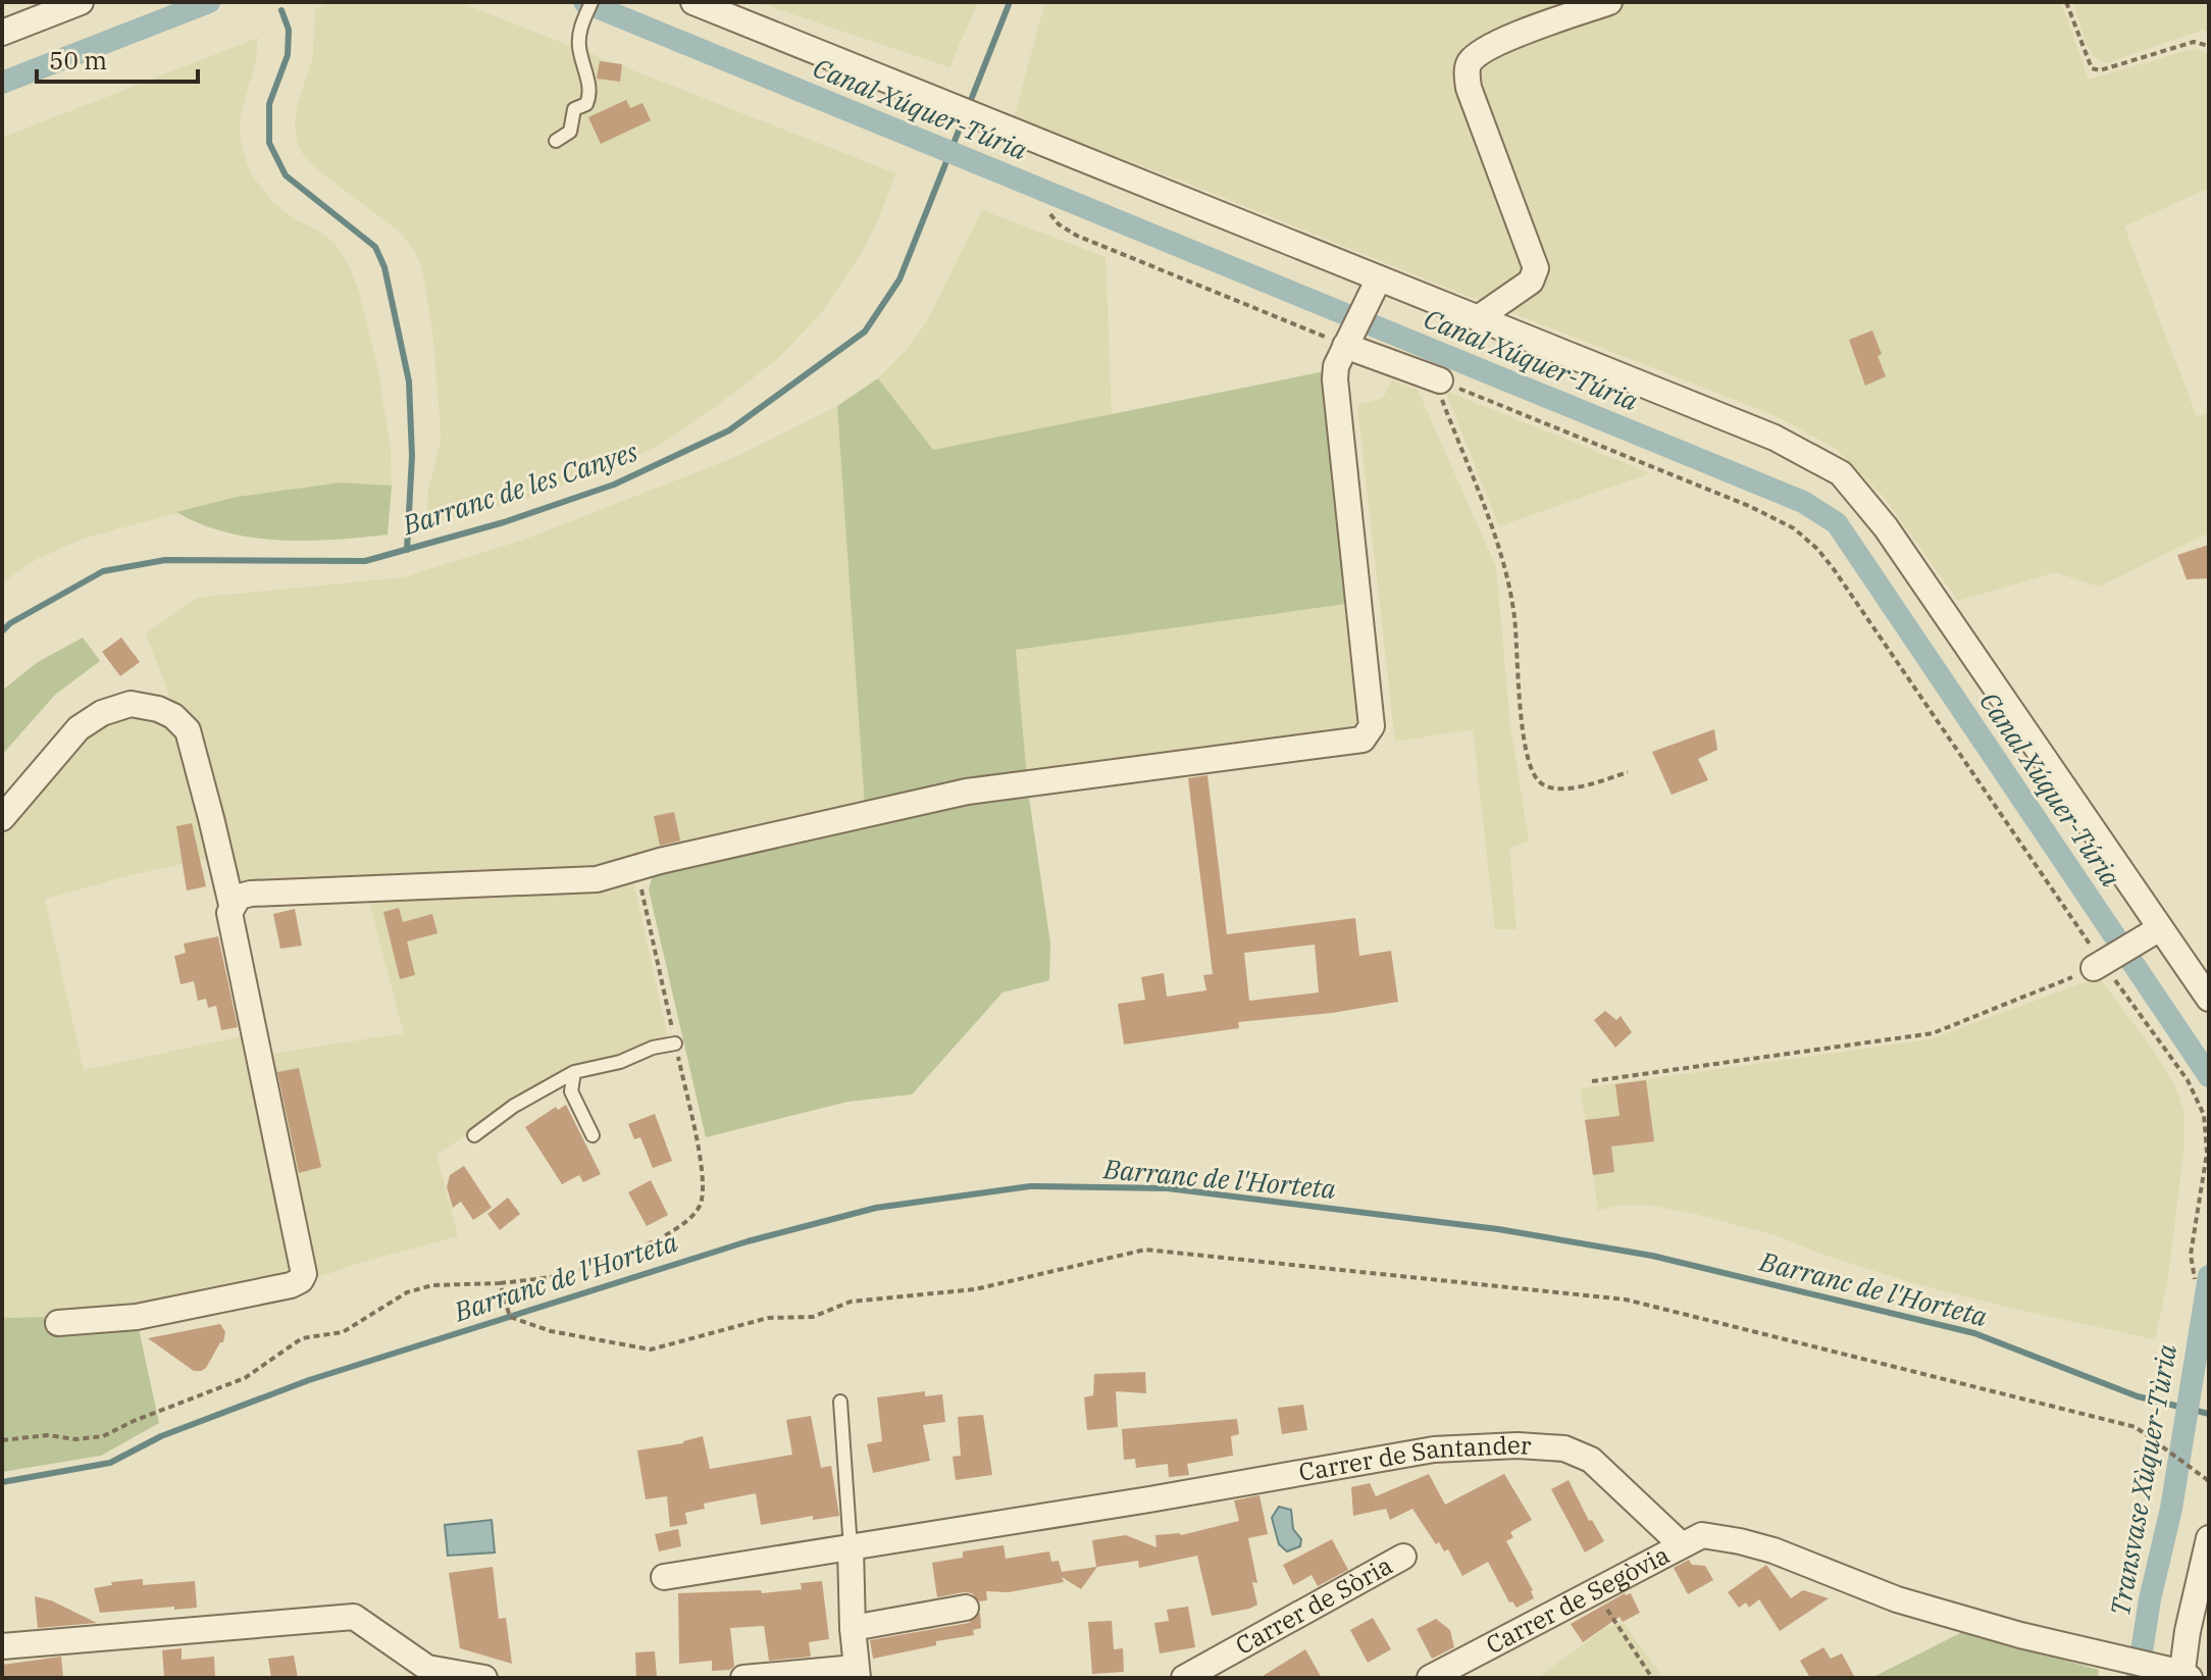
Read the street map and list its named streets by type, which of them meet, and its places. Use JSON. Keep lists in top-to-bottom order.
{
  "streets": {
    "street": ["Carrer de Santander", "Carrer de Segòvia", "Carrer de Sòria"]
  },
  "crossings": [
    ["Carrer de Santander", "Carrer de Segòvia"]
  ],
  "water": [
    "Canal Xúquer-Túria",
    "Barranc de les Canyes",
    "Barranc de l'Horteta",
    "Transvase Xùquer-Tùria"
  ],
  "scale_bar": "50 m"
}
